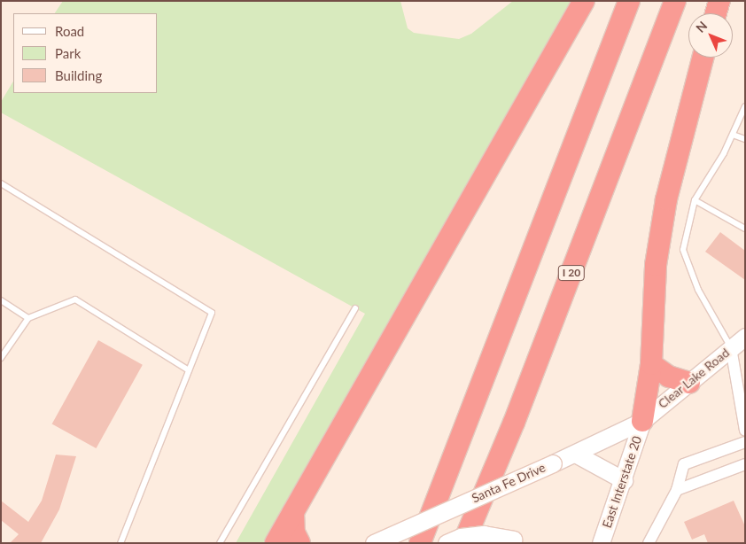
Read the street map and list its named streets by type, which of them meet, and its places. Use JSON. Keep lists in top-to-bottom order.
{
  "streets": {
    "highway": ["I 20"],
    "main road": ["Clear Lake Road", "East Interstate 20", "Santa Fe Drive"]
  },
  "crossings": [
    ["Clear Lake Road", "East Interstate 20"],
    ["Clear Lake Road", "Santa Fe Drive"],
    ["East Interstate 20", "Santa Fe Drive"]
  ],
  "legend": ["Road", "Park", "Building"],
  "north": "top left"
}
